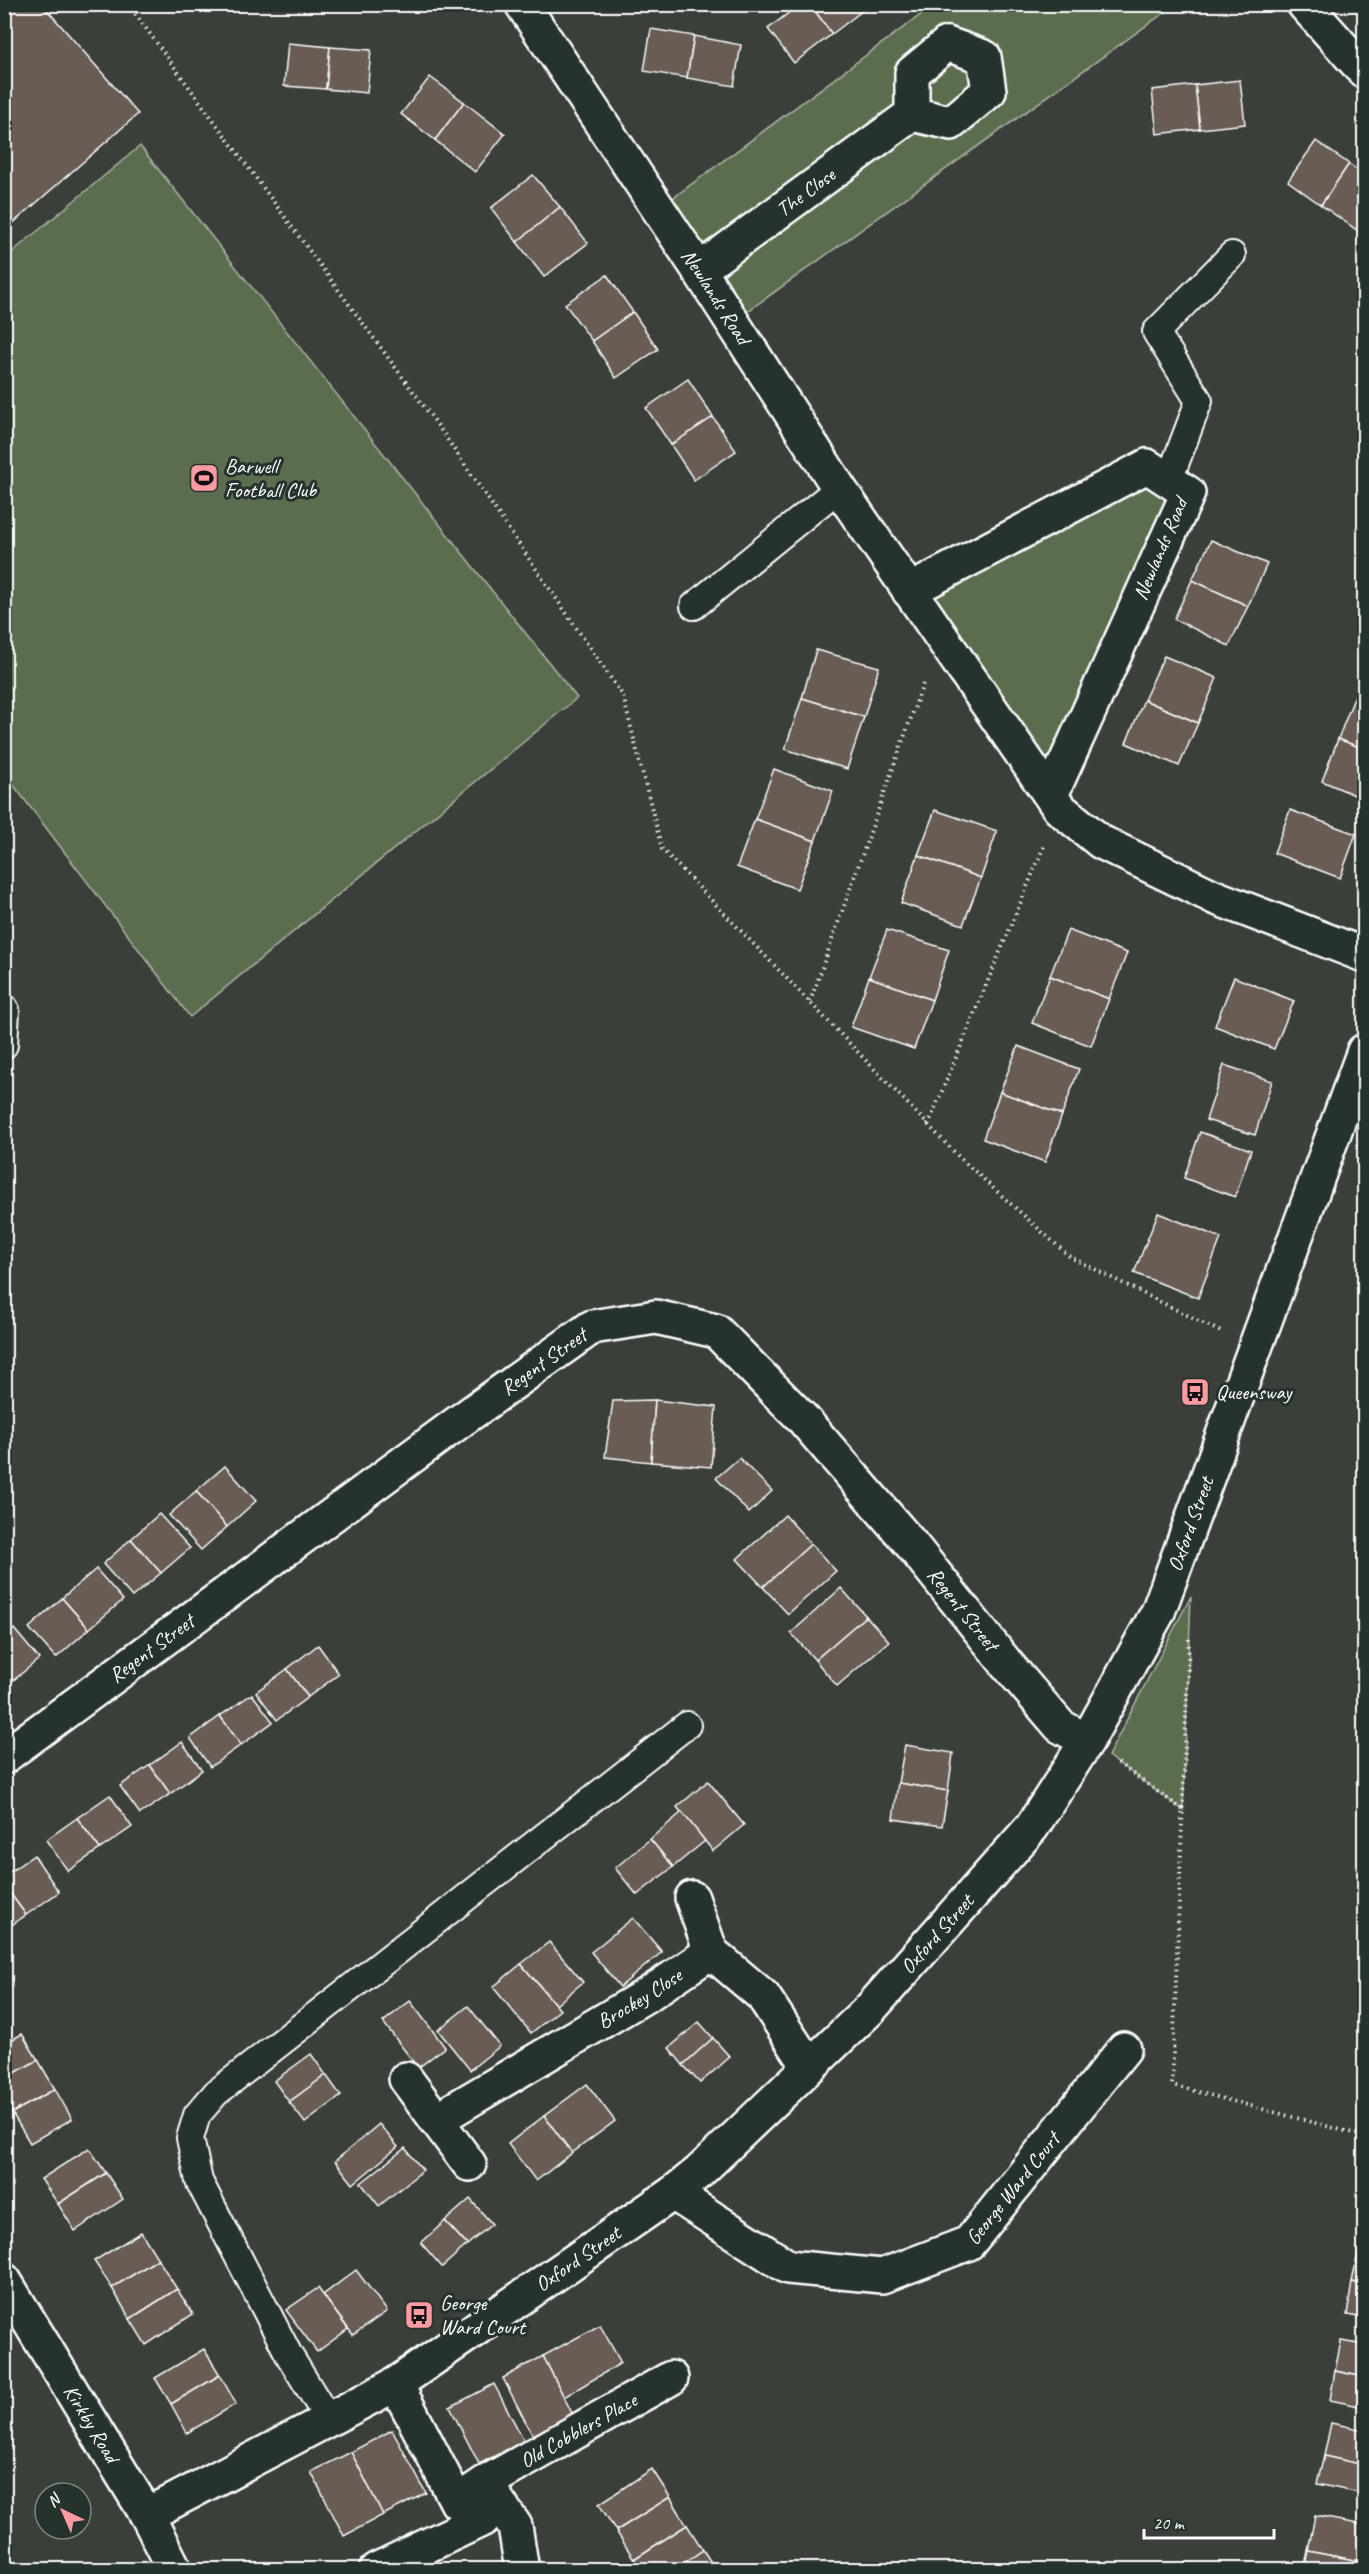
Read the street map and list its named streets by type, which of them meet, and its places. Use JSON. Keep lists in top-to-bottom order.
{
  "streets": {
    "street": [
      "The Close",
      "Newlands Road",
      "Regent Street",
      "Oxford Street",
      "Brockey Close",
      "George Ward Court",
      "Kirkby Road",
      "Old Cobblers Place"
    ]
  },
  "crossings": [
    ["The Close", "Newlands Road"],
    ["Regent Street", "Oxford Street"],
    ["Oxford Street", "George Ward Court"],
    ["Oxford Street", "Kirkby Road"],
    ["Oxford Street", "Old Cobblers Place"]
  ],
  "places": {
    "sports": ["Barwell Football Club"],
    "bus stop": ["Queensway", "George Ward Court"]
  },
  "scale_bar": "20 m",
  "north": "top left"
}
